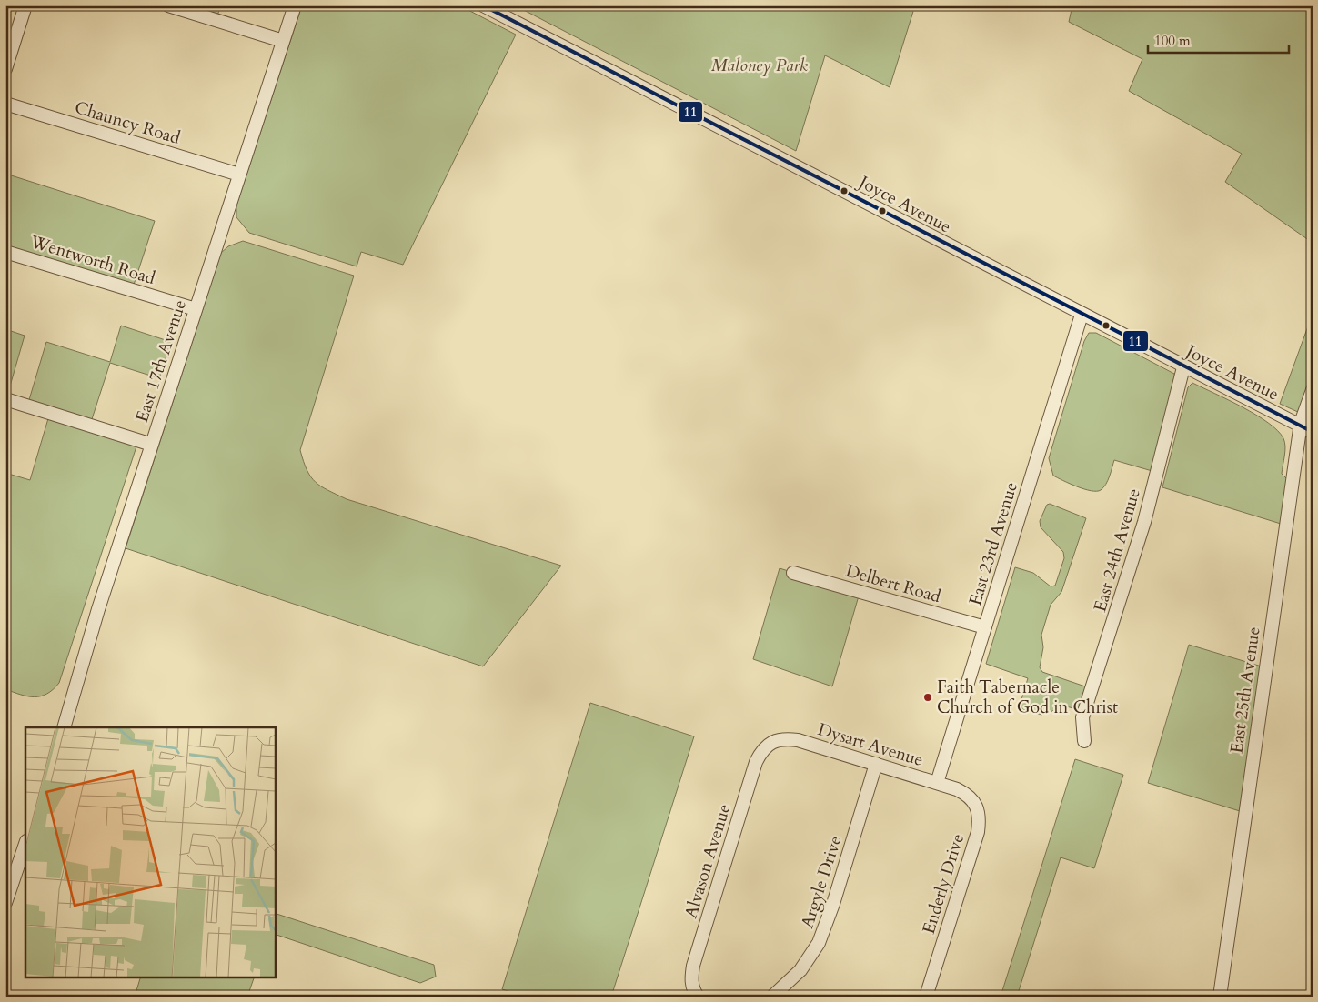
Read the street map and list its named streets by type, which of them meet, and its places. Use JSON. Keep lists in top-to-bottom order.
{
  "streets": {
    "street": [
      "Chauncy Road",
      "Joyce Avenue",
      "Wentworth Road",
      "East 17th Avenue",
      "East 23rd Avenue",
      "East 24th Avenue",
      "Delbert Road",
      "East 25th Avenue",
      "Dysart Avenue",
      "Alvason Avenue",
      "Argyle Drive",
      "Enderly Drive"
    ]
  },
  "crossings": [
    ["Chauncy Road", "East 17th Avenue"],
    ["Joyce Avenue", "East 23rd Avenue"],
    ["Joyce Avenue", "East 24th Avenue"],
    ["Joyce Avenue", "East 25th Avenue"],
    ["Wentworth Road", "East 17th Avenue"],
    ["East 23rd Avenue", "Delbert Road"],
    ["East 23rd Avenue", "Dysart Avenue"],
    ["Dysart Avenue", "Alvason Avenue"],
    ["Dysart Avenue", "Argyle Drive"],
    ["Dysart Avenue", "Enderly Drive"]
  ],
  "parks": ["Maloney Park"],
  "places": ["Faith Tabernacle Church of God in Christ"],
  "lines": ["transit line 11"],
  "scale_bar": "100 m"
}
